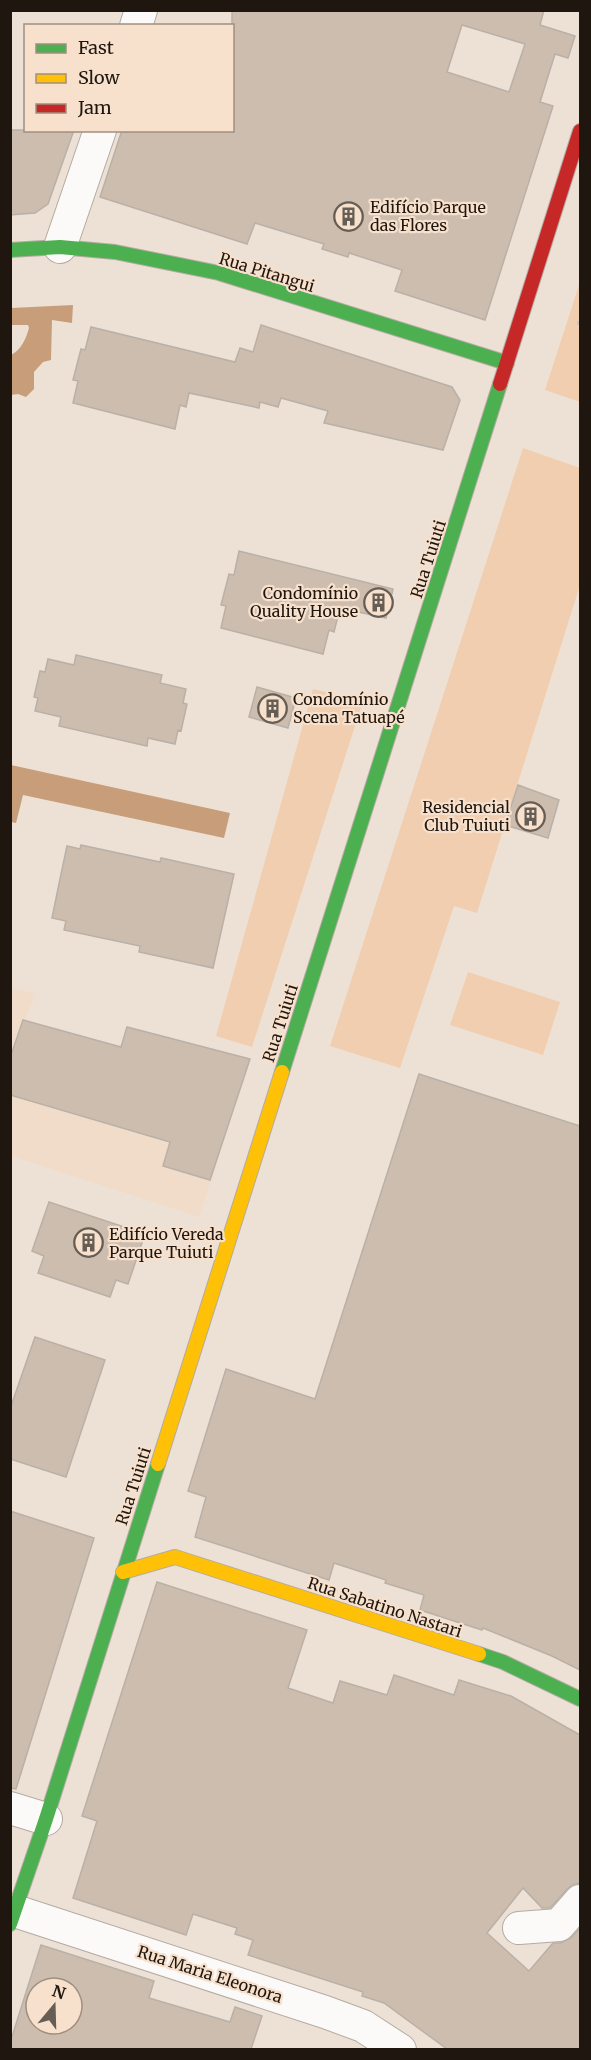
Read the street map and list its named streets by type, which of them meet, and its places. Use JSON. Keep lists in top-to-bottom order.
{
  "streets": {
    "street": [
      "Rua Pitangui",
      "Rua Tuiuti",
      "Rua Sabatino Nastari",
      "Rua Maria Eleonora"
    ]
  },
  "crossings": [
    ["Rua Pitangui", "Rua Tuiuti"],
    ["Rua Tuiuti", "Rua Sabatino Nastari"],
    ["Rua Tuiuti", "Rua Maria Eleonora"]
  ],
  "places": {
    "building": [
      "Edifício Parque das Flores",
      "Condomínio Quality House",
      "Condomínio Scena Tatuapé",
      "Residencial Club Tuiuti",
      "Edifício Vereda Parque Tuiuti"
    ]
  },
  "legend": ["Fast", "Slow", "Jam"],
  "north": "top"
}
